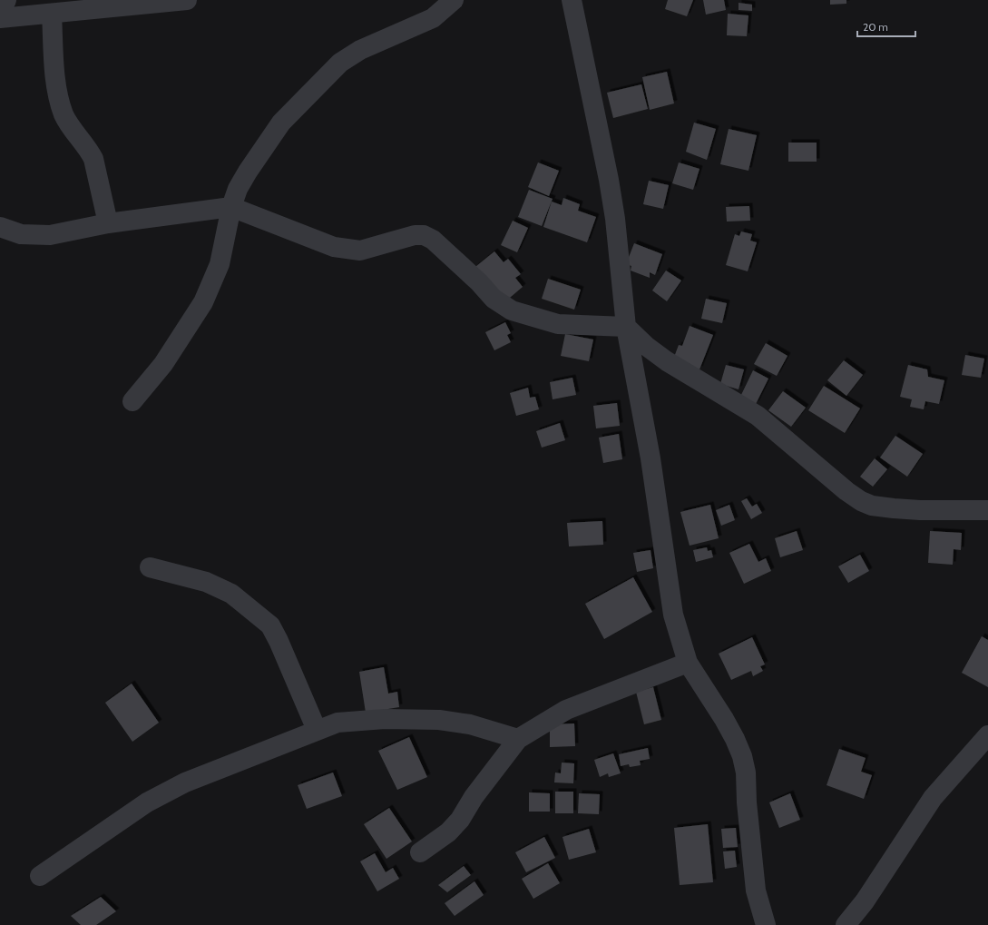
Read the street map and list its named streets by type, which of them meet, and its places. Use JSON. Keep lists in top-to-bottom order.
{
  "scale_bar": "20 m"
}
